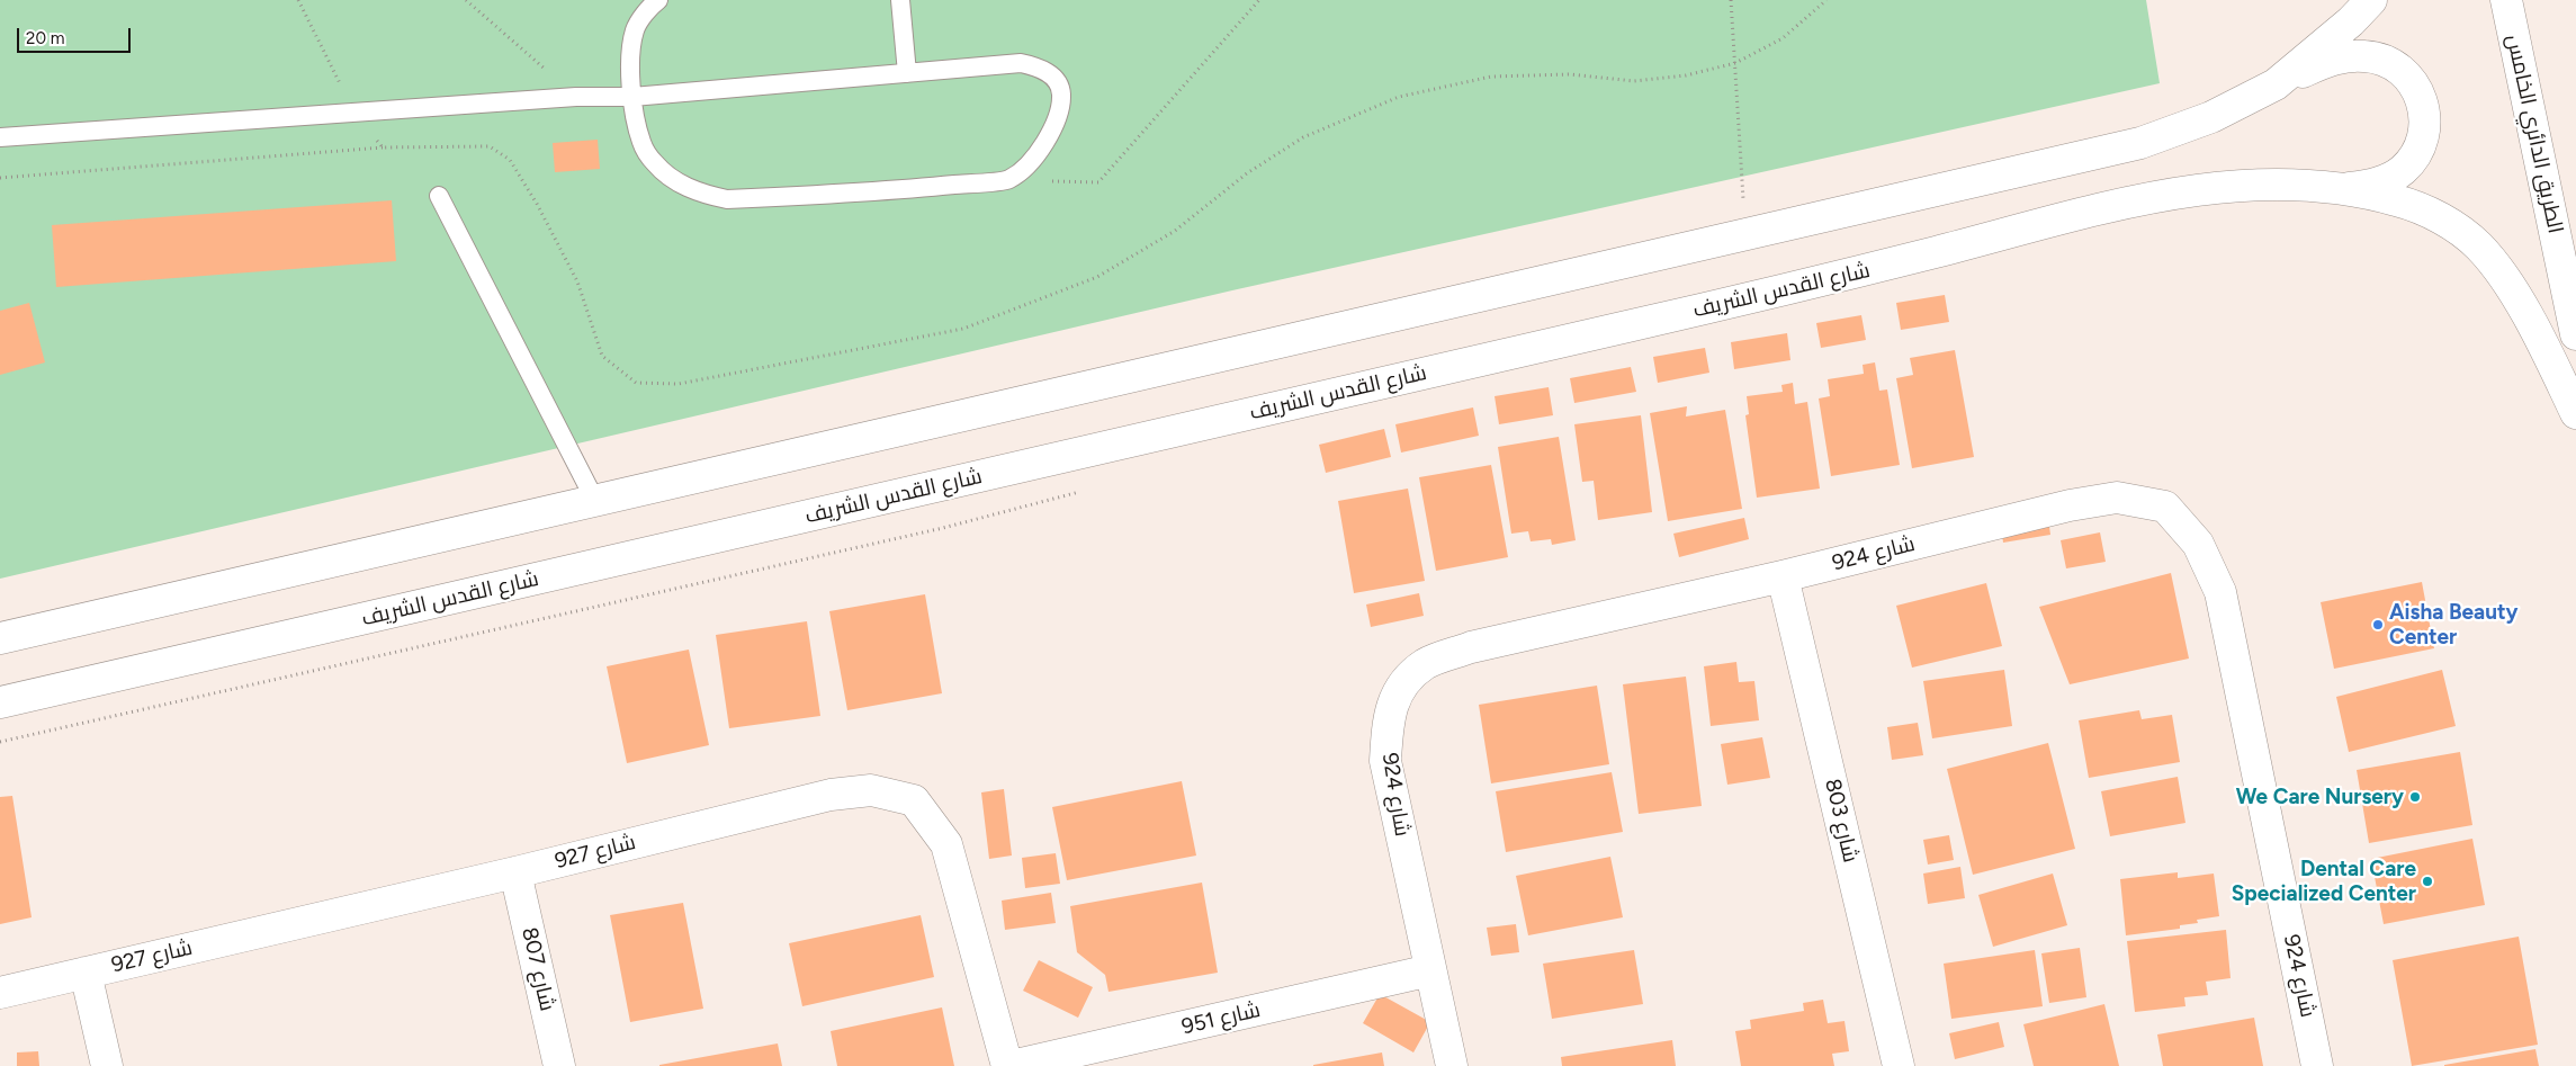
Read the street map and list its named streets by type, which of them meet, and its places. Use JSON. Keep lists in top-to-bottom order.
{
  "streets": {
    "street": [
      "الطريق الدائري الخامس",
      "شارع القدس الشريف",
      "شارع 924",
      "شارع 803",
      "شارع 927",
      "شارع 807",
      "شارع 951"
    ]
  },
  "crossings": [
    ["شارع 924", "شارع 803"],
    ["شارع 924", "شارع 951"],
    ["شارع 927", "شارع 807"]
  ],
  "places": ["Aisha Beauty Center", "We Care Nursery", "Dental Care Specialized Center"],
  "scale_bar": "20 m"
}
